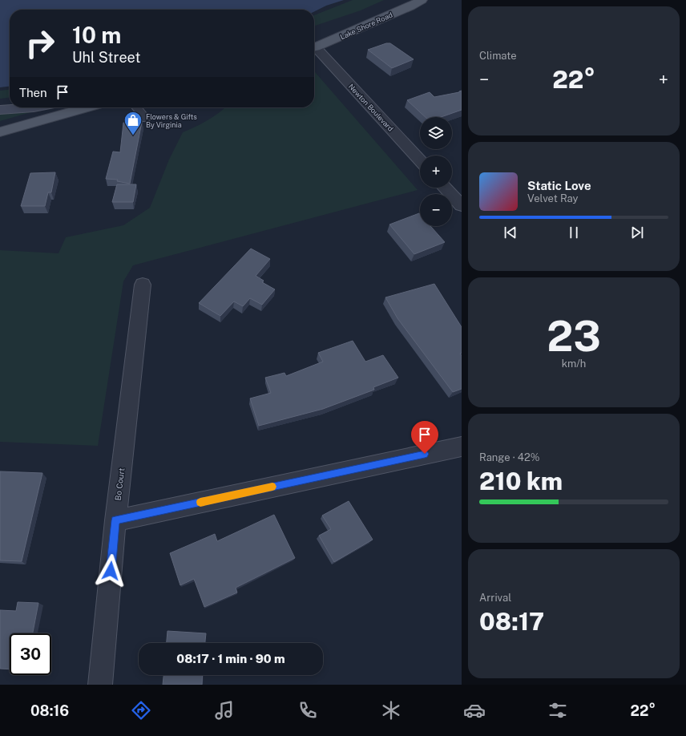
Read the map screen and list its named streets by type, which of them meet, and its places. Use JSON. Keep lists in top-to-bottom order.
{
  "streets": {
    "main road": ["Lake Shore Road"],
    "street": ["Newton Boulevard", "Bo Court"]
  },
  "places": {
    "shop": ["Flowers & Gifts By Virginia"]
  },
  "page": {
    "tile": [
      "Climate",
      ["23", "km/h"],
      ["Range · 42%", "210 km"],
      ["Arrival", "08:17"]
    ],
    "turn": ["10 m", "Uhl Street"],
    "heat": ["−", "22°", "+"],
    "then": "Then",
    "map_buttons": ["+", "−"],
    "song": ["Static Love", "Velvet Ray"],
    "limit": "30",
    "trip": "08:17 · 1 min · 90 m",
    "tabs": ["08:16", "22°"]
  }
}
